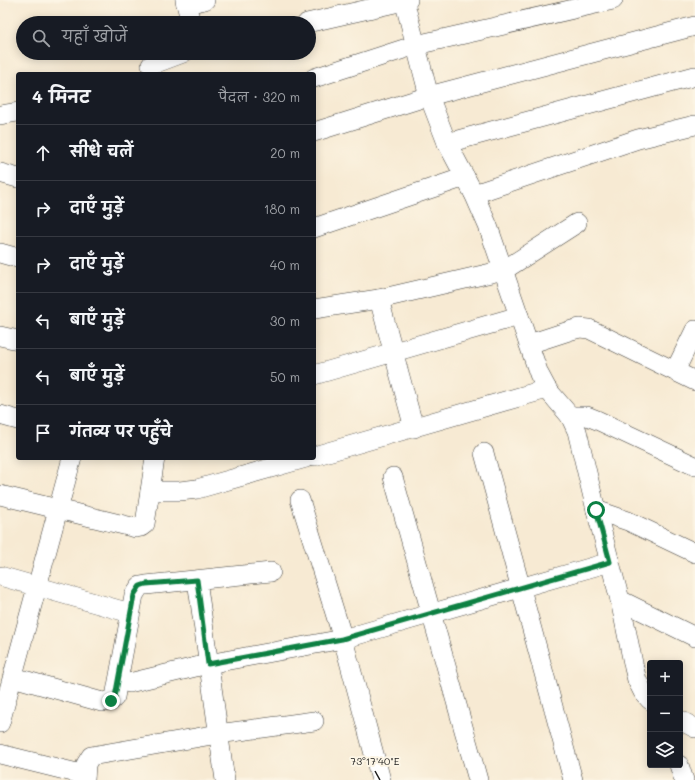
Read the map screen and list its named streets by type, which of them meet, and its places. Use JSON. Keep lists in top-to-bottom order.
{
  "page": {
    "search": "यहाँ खोजें",
    "heading": ["4 मिनट", "पैदल · 320 m"],
    "list": [
      ["सीधे चलें", "20 m"],
      ["दाएँ मुड़ें", "180 m"],
      ["दाएँ मुड़ें", "40 m"],
      ["बाएँ मुड़ें", "30 m"],
      ["बाएँ मुड़ें", "50 m"],
      "गंतव्य पर पहुँचे"
    ],
    "map_buttons": ["+", "−"]
  },
  "coordinates": ["73°17'40\"E"]
}
